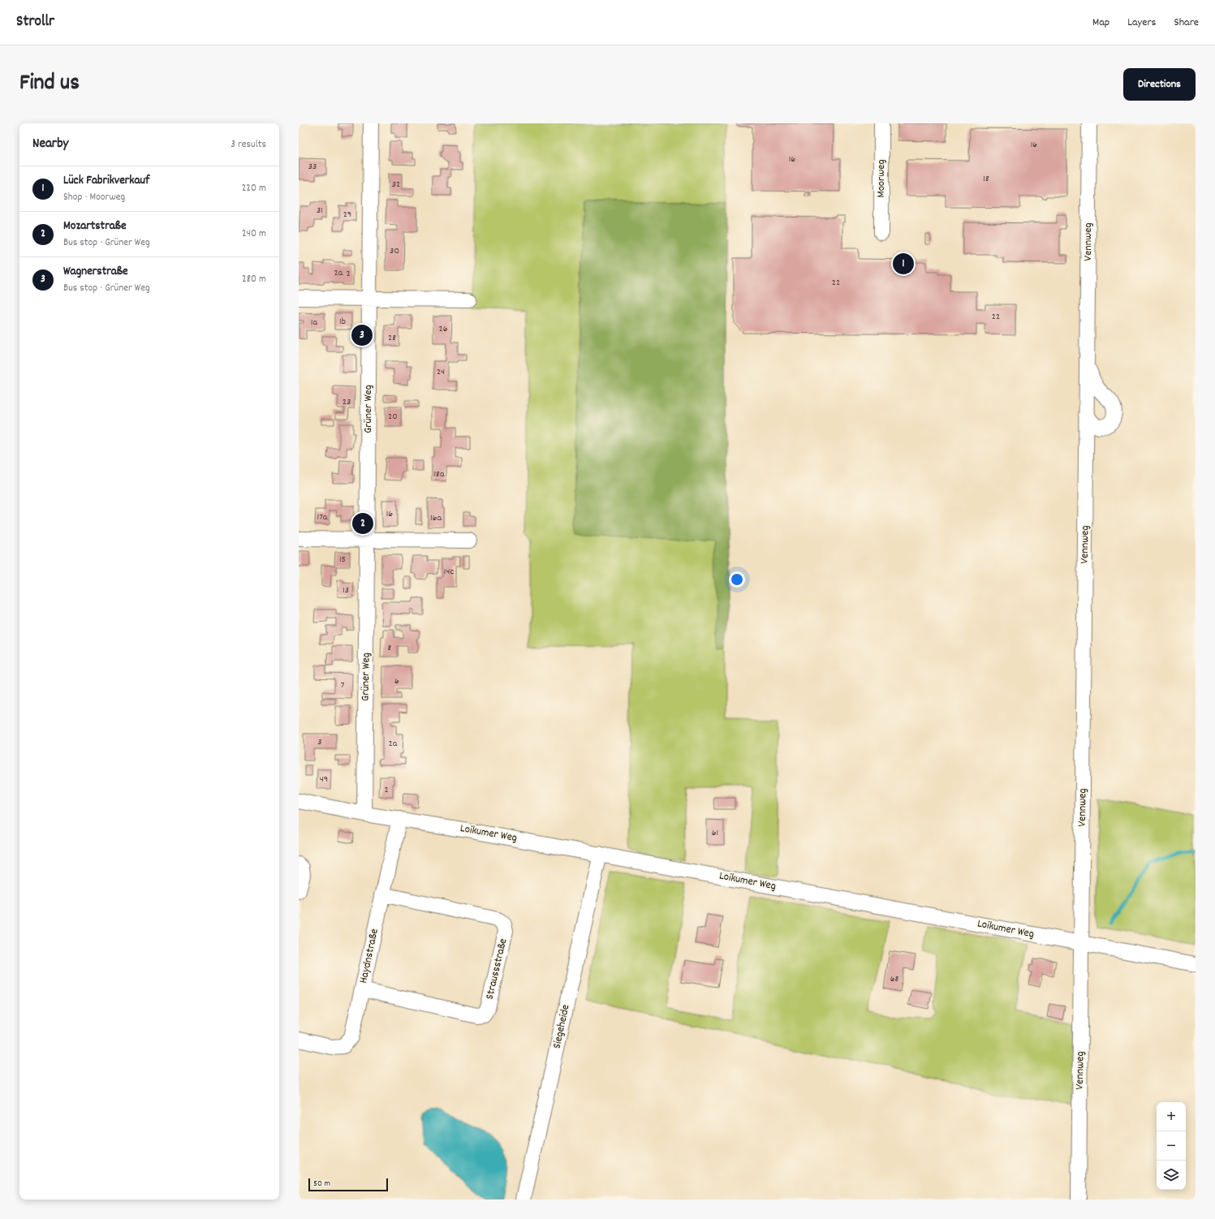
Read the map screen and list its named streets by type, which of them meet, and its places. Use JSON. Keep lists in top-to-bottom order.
{
  "streets": {
    "street": [
      "Moorweg",
      "Vennweg",
      "Grüner Weg",
      "Loikumer Weg",
      "Haydnstraße",
      "Straussstraße",
      "Siegeheide"
    ]
  },
  "crossings": [
    ["Vennweg", "Loikumer Weg"],
    ["Grüner Weg", "Loikumer Weg"],
    ["Loikumer Weg", "Haydnstraße"],
    ["Loikumer Weg", "Siegeheide"],
    ["Haydnstraße", "Straussstraße"]
  ],
  "house_numbers": [
    "16",
    "16",
    "33",
    "18",
    "32",
    "31",
    "29",
    "30",
    "2a",
    "2",
    "22",
    "22",
    "1b",
    "1a",
    "26",
    "28",
    "24",
    "23",
    "20",
    "18a",
    "16",
    "17a",
    "16a",
    "15",
    "14c",
    "13",
    "8",
    "6",
    "7",
    "3",
    "2a",
    "49",
    "2",
    "61",
    "68"
  ],
  "scale_bar": "50 m",
  "page": {
    "header": "Strollr",
    "nav": ["Map", "Layers", "Share"],
    "title": "Find us",
    "buttons": "Directions",
    "heading": ["Nearby", "3 results"],
    "list": [
      {
        "mark": "1",
        "name": "Lück Fabrikverkauf",
        "note": "Shop · Moorweg",
        "value": "220 m"
      },
      {
        "mark": "2",
        "name": "Mozartstraße",
        "note": "Bus stop · Grüner Weg",
        "value": "240 m"
      },
      {
        "mark": "3",
        "name": "Wagnerstraße",
        "note": "Bus stop · Grüner Weg",
        "value": "280 m"
      }
    ],
    "pins": ["1", "3", "2"],
    "map_buttons": ["+", "−"],
    "scale": "50 m"
  }
}
